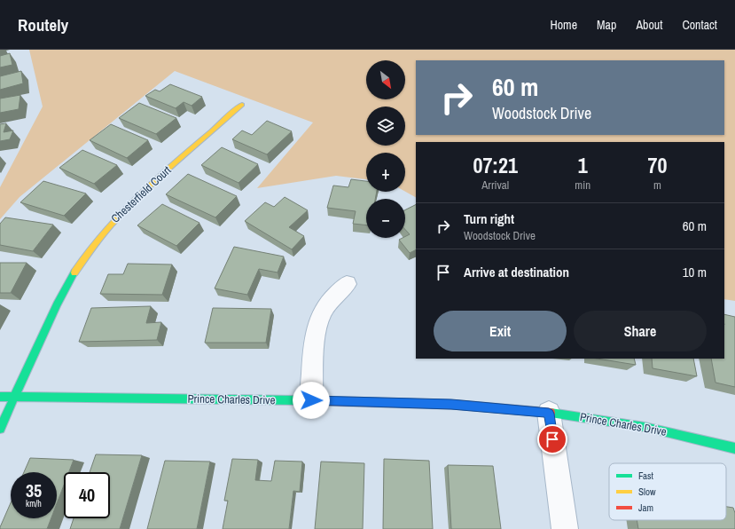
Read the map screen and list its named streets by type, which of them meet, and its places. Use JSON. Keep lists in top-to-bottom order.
{
  "streets": {
    "street": ["Chesterfield Court", "Prince Charles Drive"]
  },
  "crossings": [
    ["Chesterfield Court", "Prince Charles Drive"]
  ],
  "legend": ["Fast", "Slow", "Jam"],
  "north": "bottom right",
  "page": {
    "header": "Routely",
    "nav": [
      "Home",
      "Map",
      "About",
      "Contact"
    ],
    "map_buttons": ["+", "−"],
    "turn": ["60 m", "Woodstock Drive"],
    "eta": [
      "07:21",
      "Arrival",
      "1",
      "min",
      "70",
      "m"
    ],
    "list": [
      {
        "name": "Turn right",
        "note": "Woodstock Drive",
        "value": "60 m"
      },
      {
        "name": "Arrive at destination",
        "value": "10 m"
      }
    ],
    "buttons": ["Exit", "Share"],
    "speed": "35 km/h",
    "limit": "40"
  }
}
